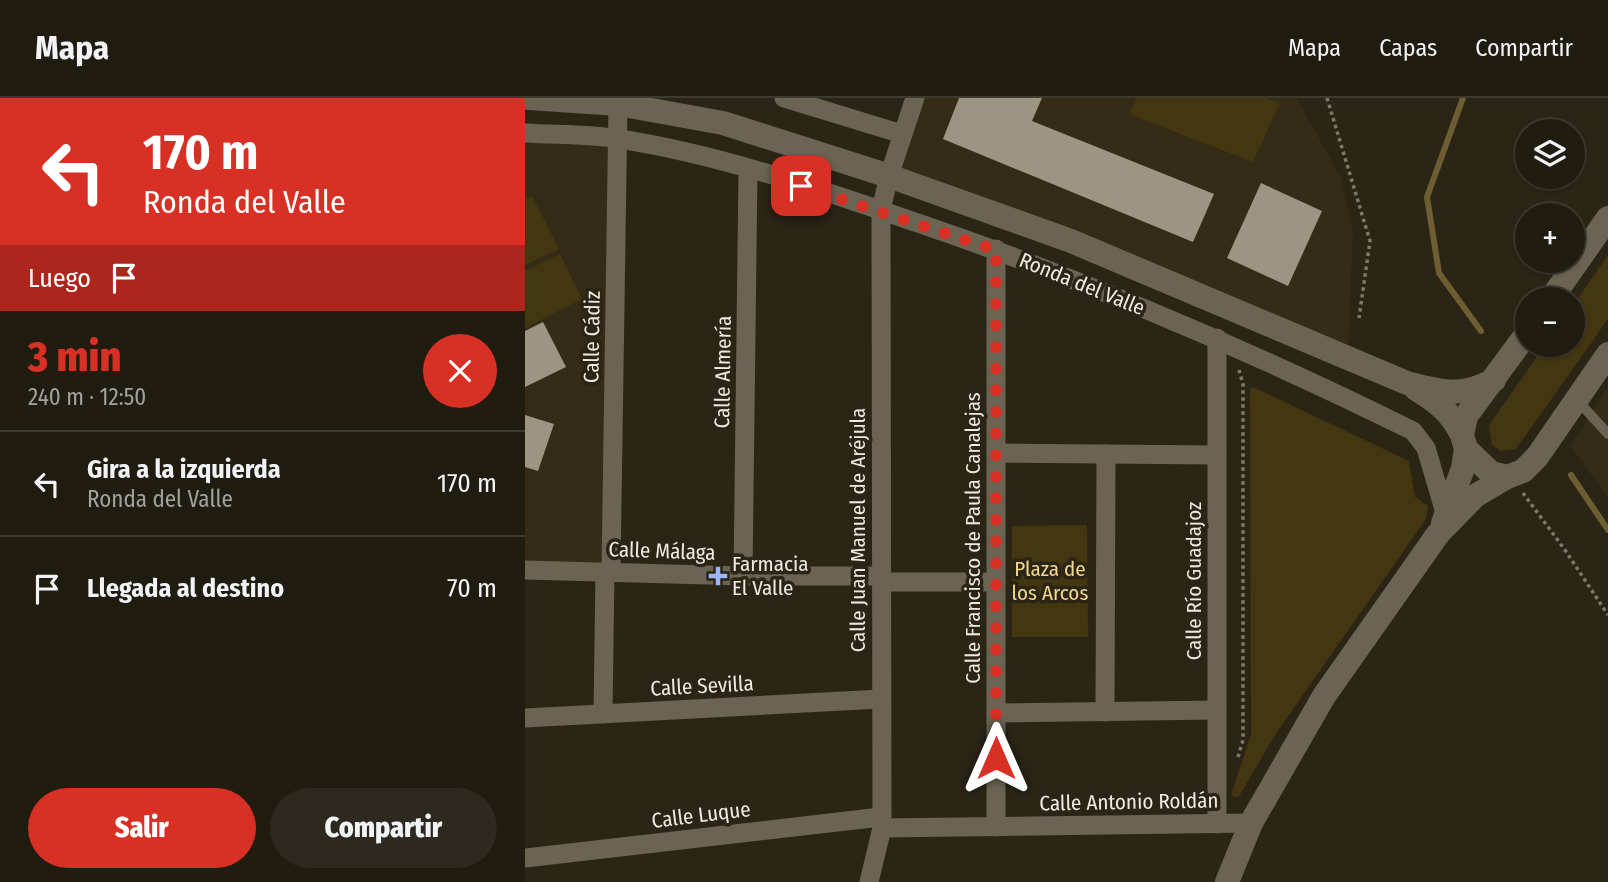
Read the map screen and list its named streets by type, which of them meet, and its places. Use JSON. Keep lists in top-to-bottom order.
{
  "streets": {
    "street": [
      "Ronda del Valle",
      "Calle Cádiz",
      "Calle Almería",
      "Calle Juan Manuel de Aréjula",
      "Calle Francisco de Paula Canalejas",
      "Calle Málaga",
      "Calle Río Guadajoz",
      "Calle Sevilla",
      "Calle Antonio Roldán",
      "Calle Luque"
    ]
  },
  "crossings": [
    ["Ronda del Valle", "Calle Cádiz"],
    ["Ronda del Valle", "Calle Almería"],
    ["Ronda del Valle", "Calle Juan Manuel de Aréjula"],
    ["Ronda del Valle", "Calle Francisco de Paula Canalejas"],
    ["Ronda del Valle", "Calle Río Guadajoz"],
    ["Calle Cádiz", "Calle Málaga"],
    ["Calle Cádiz", "Calle Sevilla"],
    ["Calle Almería", "Calle Málaga"],
    ["Calle Juan Manuel de Aréjula", "Calle Málaga"],
    ["Calle Juan Manuel de Aréjula", "Calle Sevilla"],
    ["Calle Juan Manuel de Aréjula", "Calle Antonio Roldán"],
    ["Calle Juan Manuel de Aréjula", "Calle Luque"],
    ["Calle Francisco de Paula Canalejas", "Calle Málaga"],
    ["Calle Francisco de Paula Canalejas", "Calle Antonio Roldán"],
    ["Calle Río Guadajoz", "Calle Antonio Roldán"],
    ["Calle Antonio Roldán", "Calle Luque"]
  ],
  "parks": ["Plaza de los Arcos"],
  "places": {
    "health": ["Farmacia El Valle"]
  },
  "page": {
    "header": "Mapa",
    "nav": ["Mapa", "Capas", "Compartir"],
    "turn": ["170 m", "Ronda del Valle"],
    "map_buttons": ["+", "−"],
    "then": "Luego",
    "heading": ["3 min", "240 m · 12:50"],
    "list": [
      {
        "name": "Gira a la izquierda",
        "note": "Ronda del Valle",
        "value": "170 m"
      },
      {
        "name": "Llegada al destino",
        "value": "70 m"
      }
    ],
    "buttons": ["Salir", "Compartir"]
  }
}
